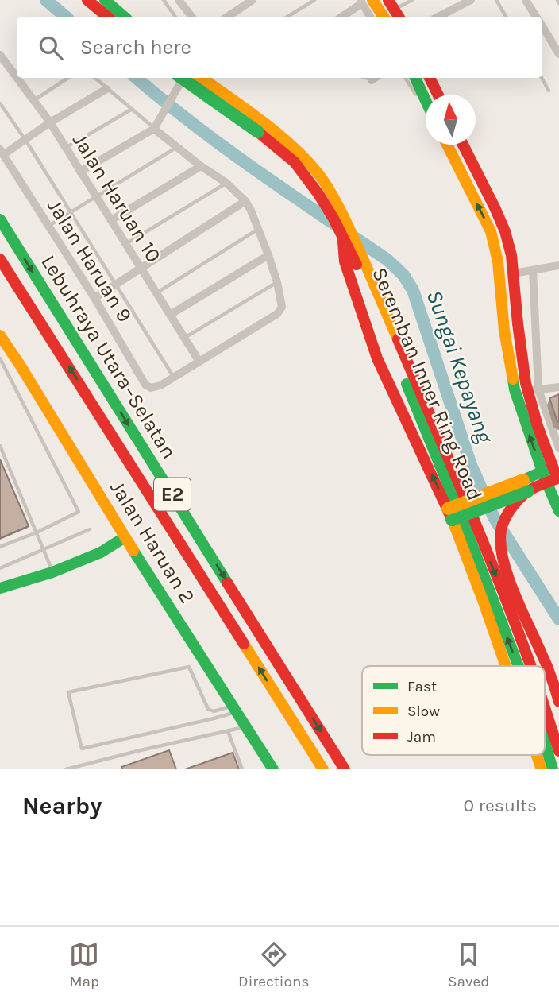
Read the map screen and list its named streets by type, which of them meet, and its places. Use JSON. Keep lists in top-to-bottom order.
{
  "streets": {
    "main road": [
      "Lebuhraya Utara–Selatan",
      "Seremban Inner Ring Road",
      "E2",
      "Jalan Haruan 2"
    ],
    "street": ["Jalan Haruan 10", "Jalan Haruan 9"]
  },
  "water": ["Sungai Kepayang"],
  "legend": ["Fast", "Slow", "Jam"],
  "north": "top",
  "page": {
    "search": "Search here",
    "heading": ["Nearby", "0 results"],
    "nav": ["Map", "Directions", "Saved"]
  }
}
